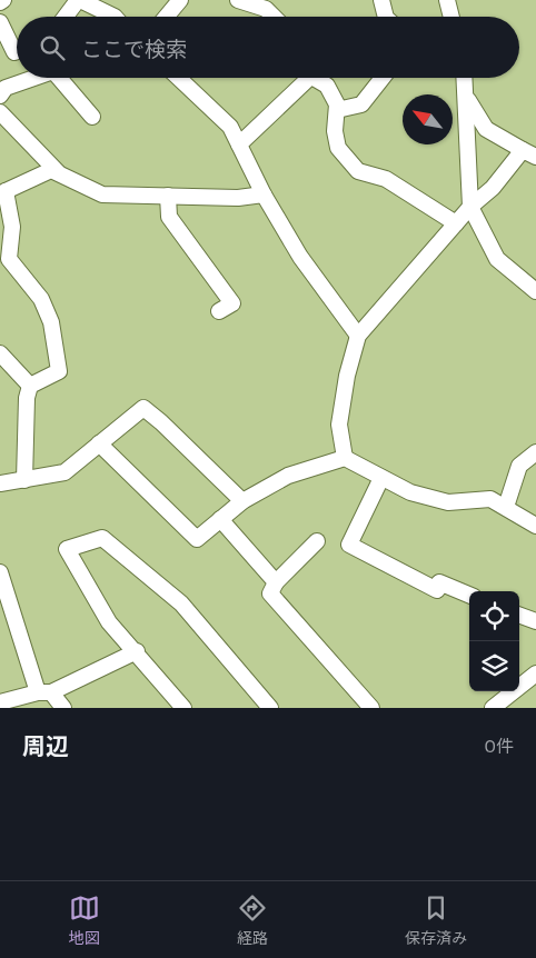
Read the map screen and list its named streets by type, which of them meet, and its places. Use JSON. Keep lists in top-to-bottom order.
{
  "north": "top left",
  "page": {
    "search": "ここで検索",
    "heading": ["周辺", "0件"],
    "nav": ["地図", "経路", "保存済み"]
  }
}
